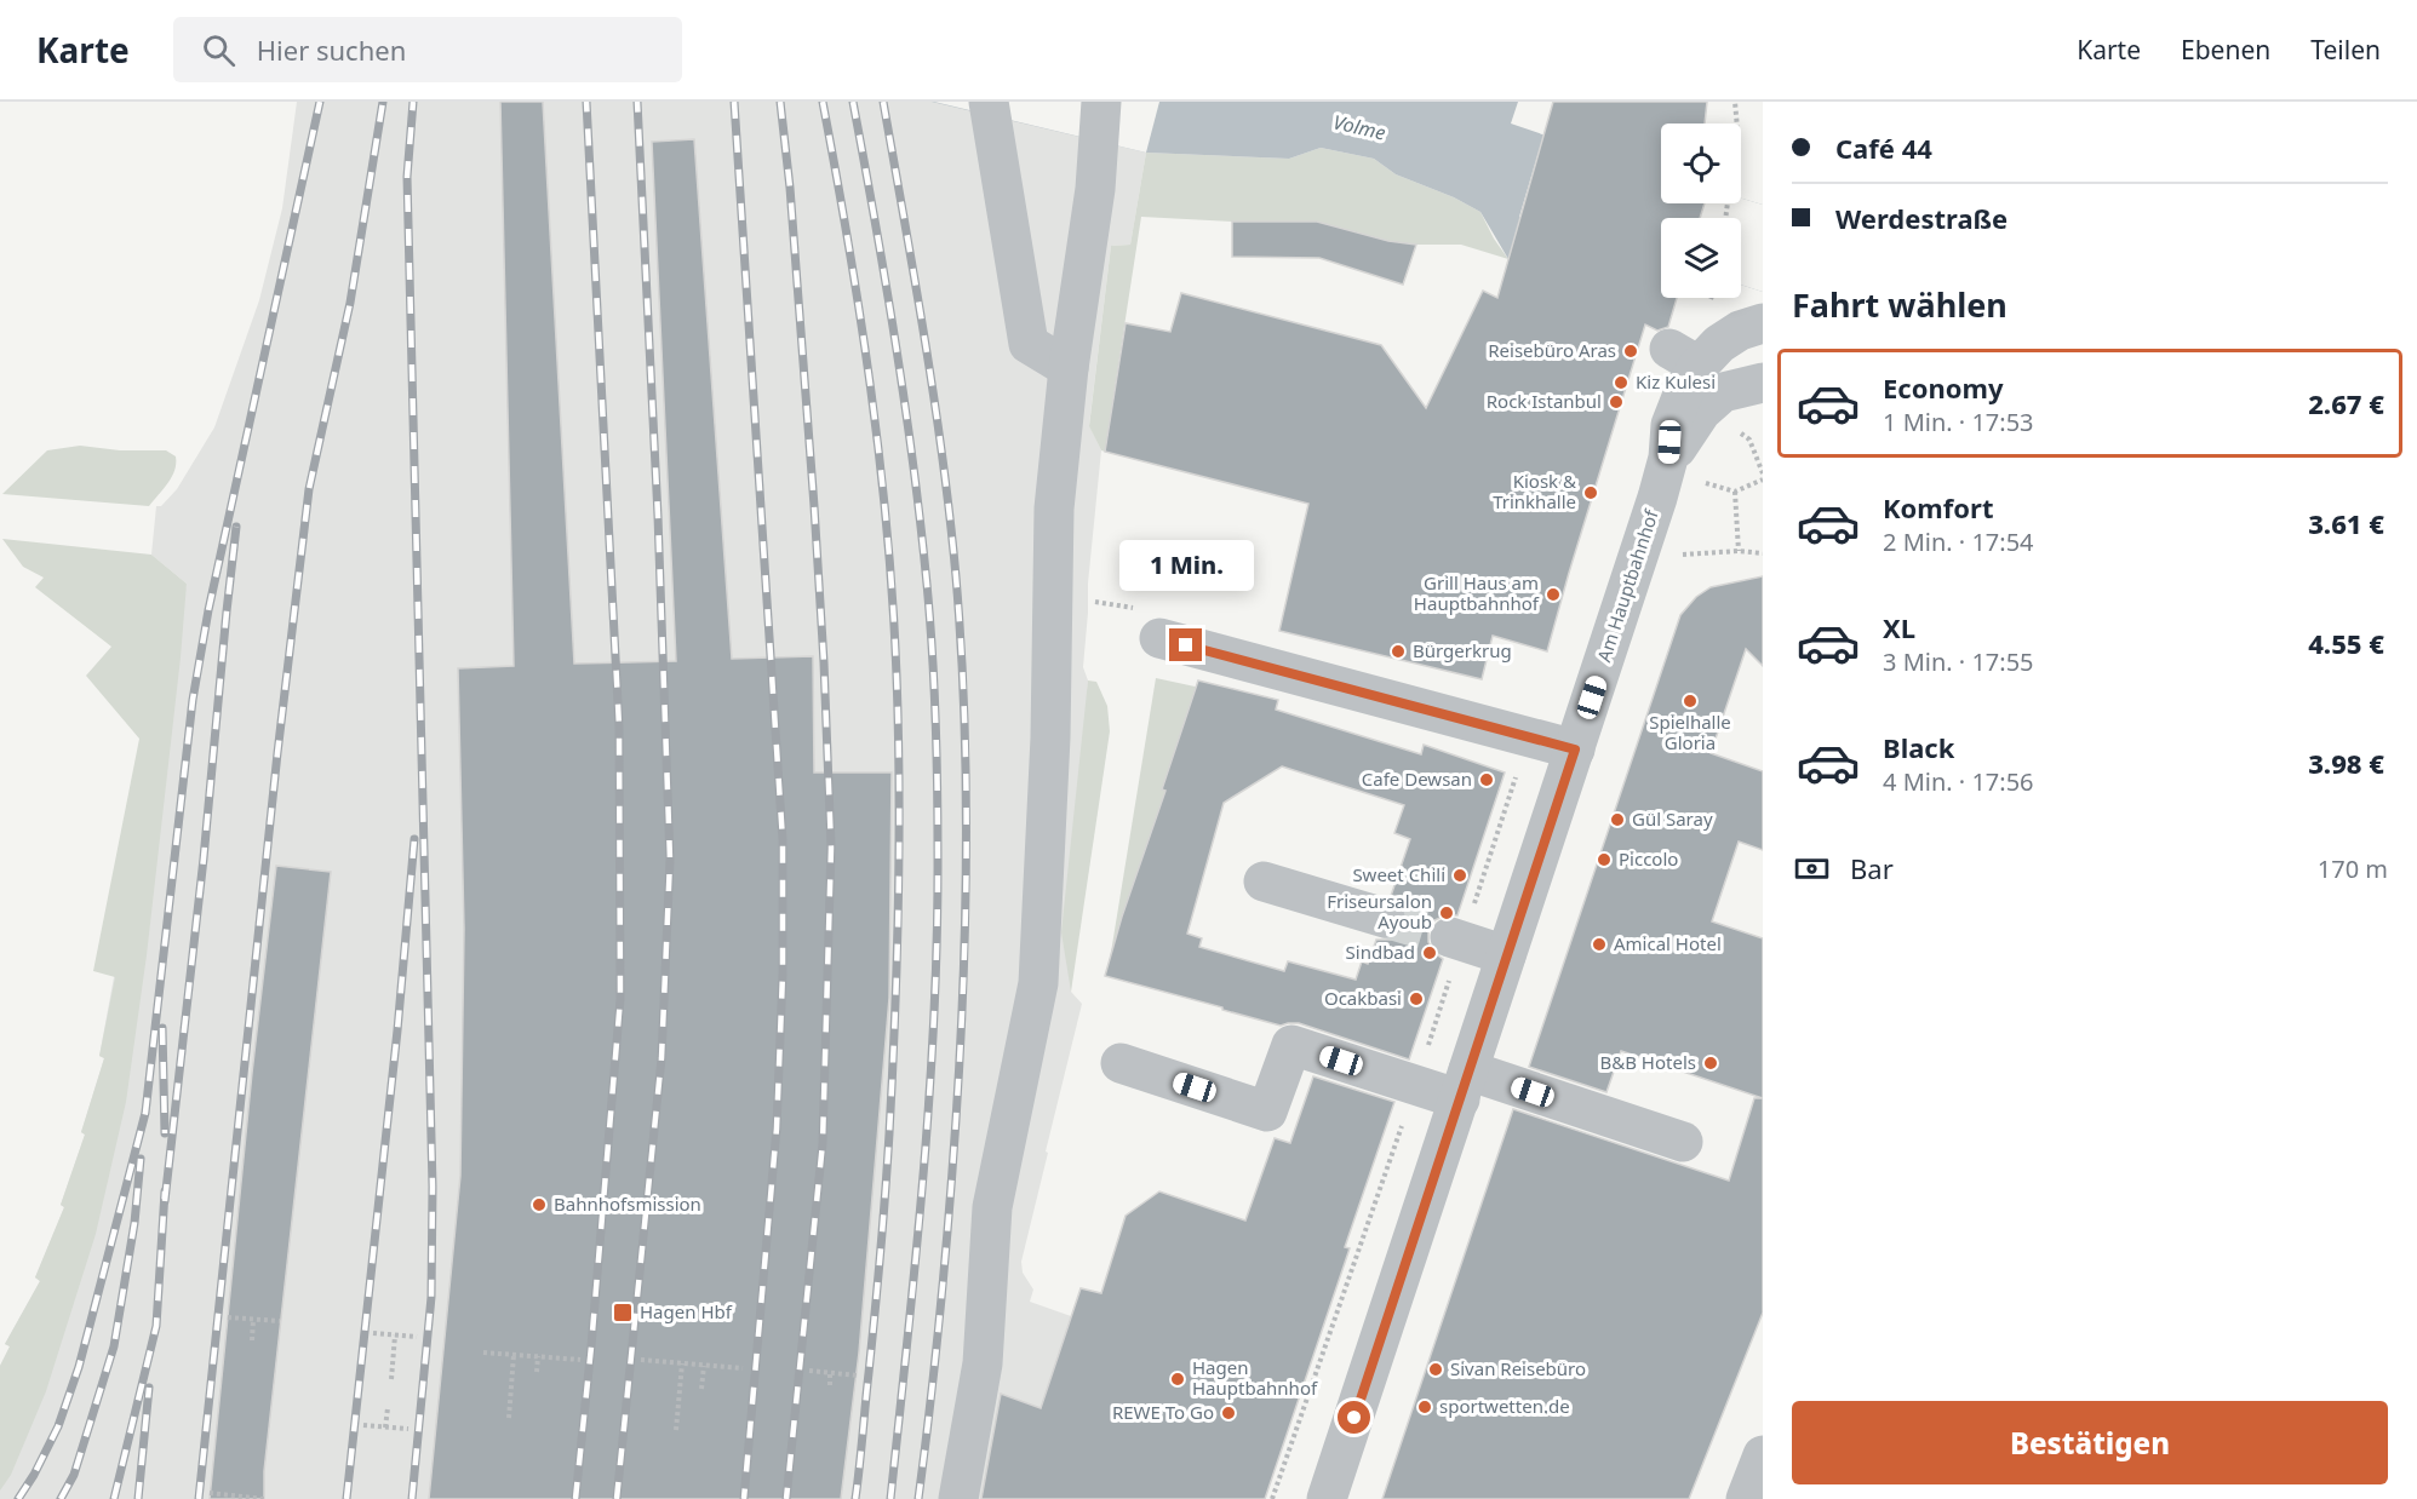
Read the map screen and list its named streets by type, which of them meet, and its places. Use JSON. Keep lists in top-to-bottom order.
{
  "streets": {
    "street": ["Am Hauptbahnhof"]
  },
  "water": ["Volme"],
  "places": {
    "other": [
      "Reisebüro Aras",
      "Kiz Kulesi",
      "Rock Istanbul",
      "Kiosk & Trinkhalle",
      "Grill Haus am Hauptbahnhof",
      "Bürgerkrug",
      "Spielhalle Gloria",
      "Cafe Dewsan",
      "Gül Saray",
      "Piccolo",
      "Sweet Chili",
      "Friseursalon Ayoub",
      "Amical Hotel",
      "Sindbad",
      "Ocakbasi",
      "B&B Hotels",
      "Bahnhofsmission",
      "Sivan Reisebüro",
      "Hagen Hauptbahnhof",
      "sportwetten.de",
      "REWE To Go"
    ],
    "transit": ["Hagen Hbf"]
  },
  "page": {
    "header": "Karte",
    "search": "Hier suchen",
    "nav": ["Karte", "Ebenen", "Teilen"],
    "banner": ["Café 44", "Werdestraße"],
    "heading": "Fahrt wählen",
    "list": [
      {
        "name": "Economy",
        "note": "1 Min. · 17:53",
        "value": "2.67 €"
      },
      {
        "name": "Komfort",
        "note": "2 Min. · 17:54",
        "value": "3.61 €"
      },
      {
        "name": "XL",
        "note": "3 Min. · 17:55",
        "value": "4.55 €"
      },
      {
        "name": "Black",
        "note": "4 Min. · 17:56",
        "value": "3.98 €"
      }
    ],
    "bubble": "1 Min.",
    "pay": ["Bar", "170 m"],
    "buttons": "Bestätigen"
  }
}
